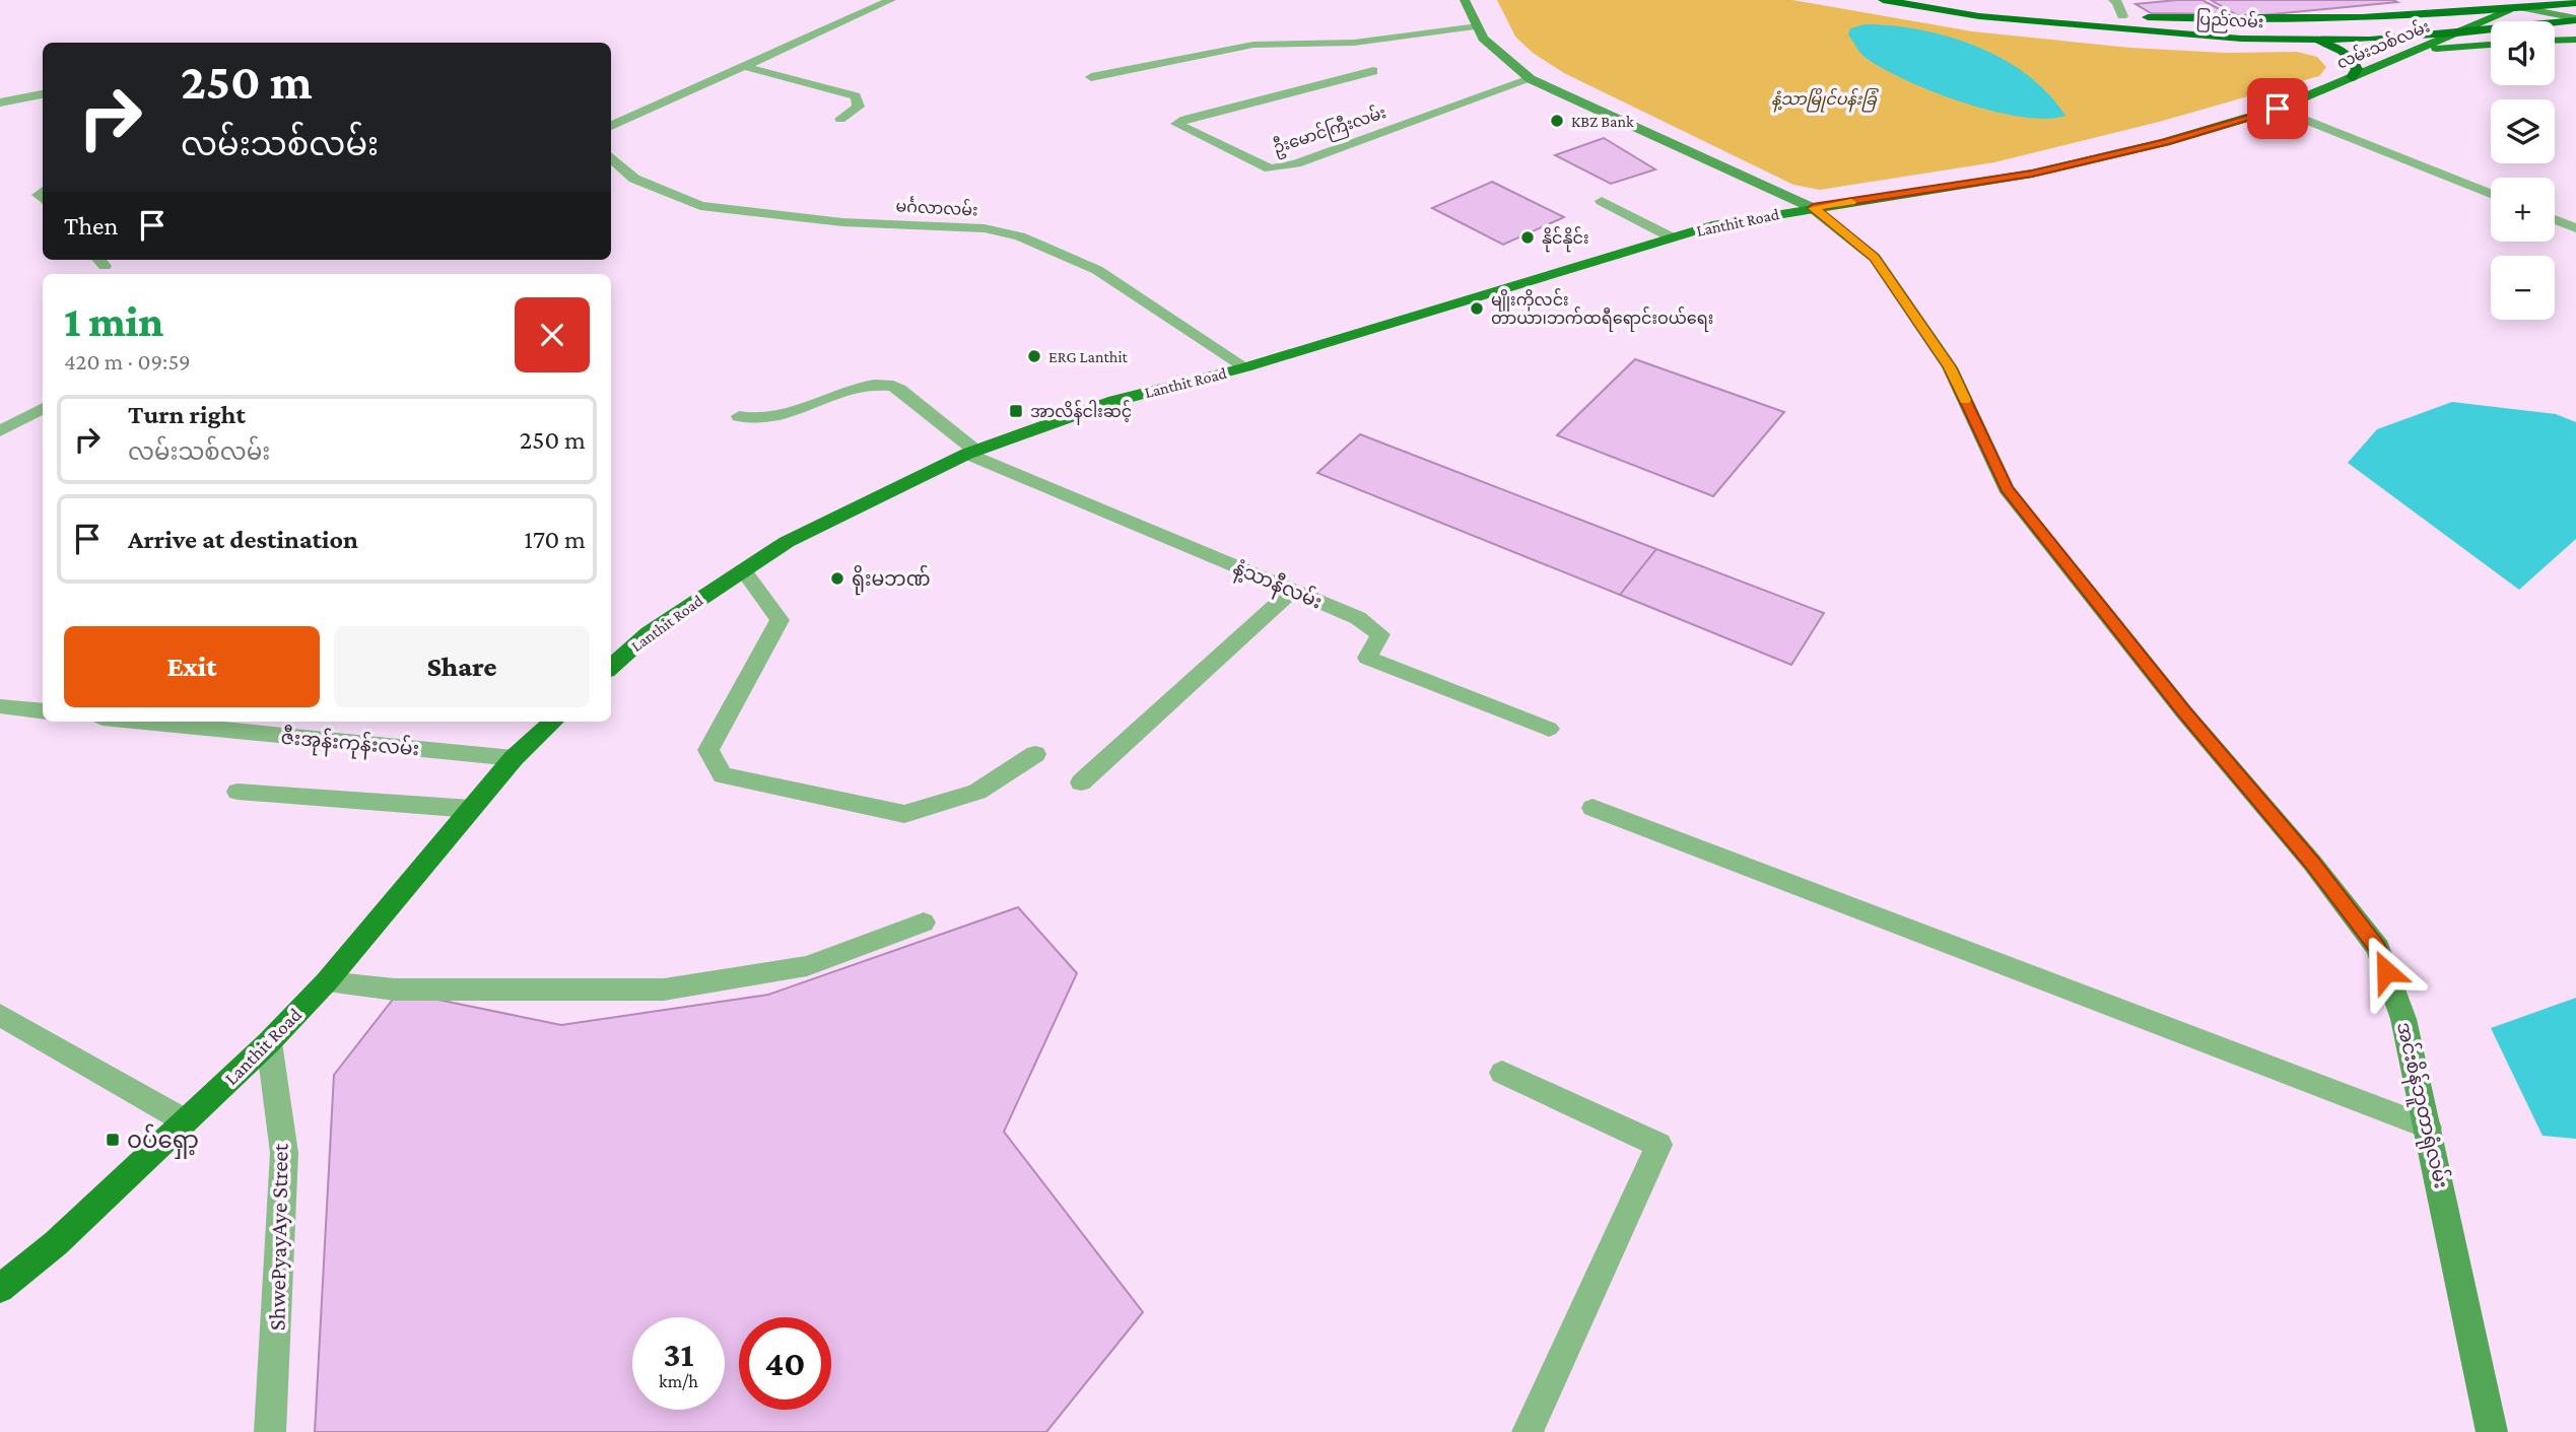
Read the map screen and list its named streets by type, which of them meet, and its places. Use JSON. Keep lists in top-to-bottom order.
{
  "streets": {
    "highway": ["ပြည်လမ်း"],
    "main road": ["လမ်းသစ်လမ်း", "Lanthit Road"],
    "street": [
      "ဦးမောင်ကြီးလမ်း",
      "မင်္ဂလာလမ်း",
      "နံ့သာနီလမ်း",
      "ဇီးအုန်းကုန်းလမ်း",
      "အင်းစိန်ဘူတာရုံလမ်း",
      "ShwePyayAye Street"
    ]
  },
  "crossings": [
    ["ပြည်လမ်း", "လမ်းသစ်လမ်း"],
    ["လမ်းသစ်လမ်း", "Lanthit Road"],
    ["လမ်းသစ်လမ်း", "အင်းစိန်ဘူတာရုံလမ်း"],
    ["ဦးမောင်ကြီးလမ်း", "အင်းစိန်ဘူတာရုံလမ်း"],
    ["မင်္ဂလာလမ်း", "Lanthit Road"],
    ["Lanthit Road", "နံ့သာနီလမ်း"],
    ["Lanthit Road", "ဇီးအုန်းကုန်းလမ်း"],
    ["Lanthit Road", "အင်းစိန်ဘူတာရုံလမ်း"],
    ["Lanthit Road", "ShwePyayAye Street"]
  ],
  "parks": ["နံ့သာမြိုင်ပန်းခြံ"],
  "places": {
    "other": [
      "KBZ Bank",
      "နိုင်နိုင်း",
      "မျိုးကိုလင်း တာယာ၊ဘက်ထရီရောင်းဝယ်ရေး",
      "ERG Lanthit",
      "ရိုးမဘဏ်"
    ],
    "transit": ["အာလိန်ငါးဆင့်", "၀ပ်ရှော့"]
  },
  "page": {
    "map_buttons": ["+", "−"],
    "turn": ["250 m", "လမ်းသစ်လမ်း"],
    "then": "Then",
    "heading": ["1 min", "420 m · 09:59"],
    "list": [
      {
        "name": "Turn right",
        "note": "လမ်းသစ်လမ်း",
        "value": "250 m"
      },
      {
        "name": "Arrive at destination",
        "value": "170 m"
      }
    ],
    "buttons": ["Exit", "Share"],
    "speed": "31 km/h",
    "limit": "40"
  }
}
